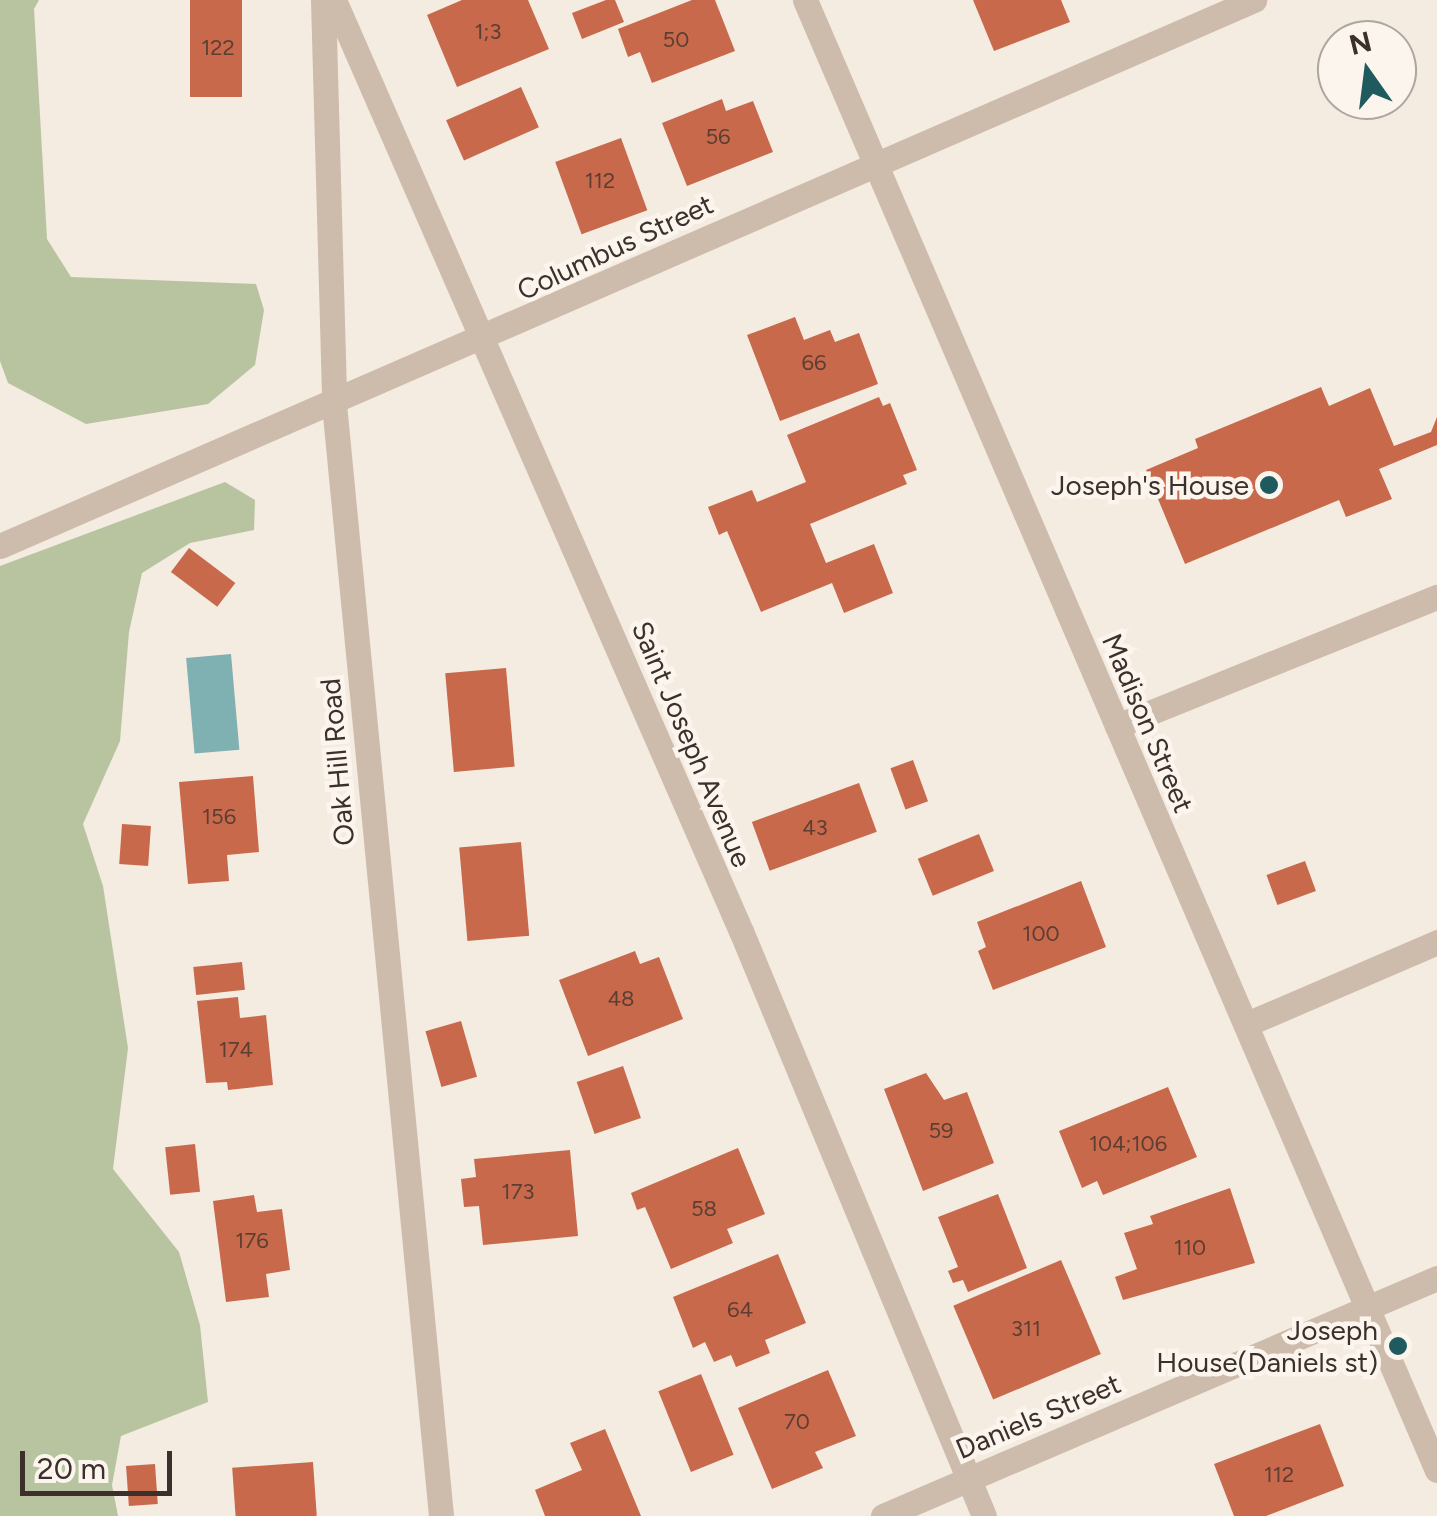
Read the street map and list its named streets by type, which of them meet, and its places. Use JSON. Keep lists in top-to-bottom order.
{
  "streets": {
    "street": [
      "Columbus Street",
      "Madison Street",
      "Saint Joseph Avenue",
      "Oak Hill Road",
      "Daniels Street"
    ]
  },
  "crossings": [
    ["Columbus Street", "Madison Street"],
    ["Columbus Street", "Saint Joseph Avenue"],
    ["Columbus Street", "Oak Hill Road"],
    ["Madison Street", "Daniels Street"],
    ["Saint Joseph Avenue", "Daniels Street"]
  ],
  "places": ["Joseph's House", "Joseph House(Daniels st)"],
  "house_numbers": [
    "1;3",
    "50",
    "122",
    "56",
    "112",
    "66",
    "156",
    "43",
    "100",
    "48",
    "174",
    "59",
    "104;106",
    "173",
    "58",
    "176",
    "110",
    "64",
    "311",
    "70",
    "112"
  ],
  "scale_bar": "20 m",
  "north": "top"
}
